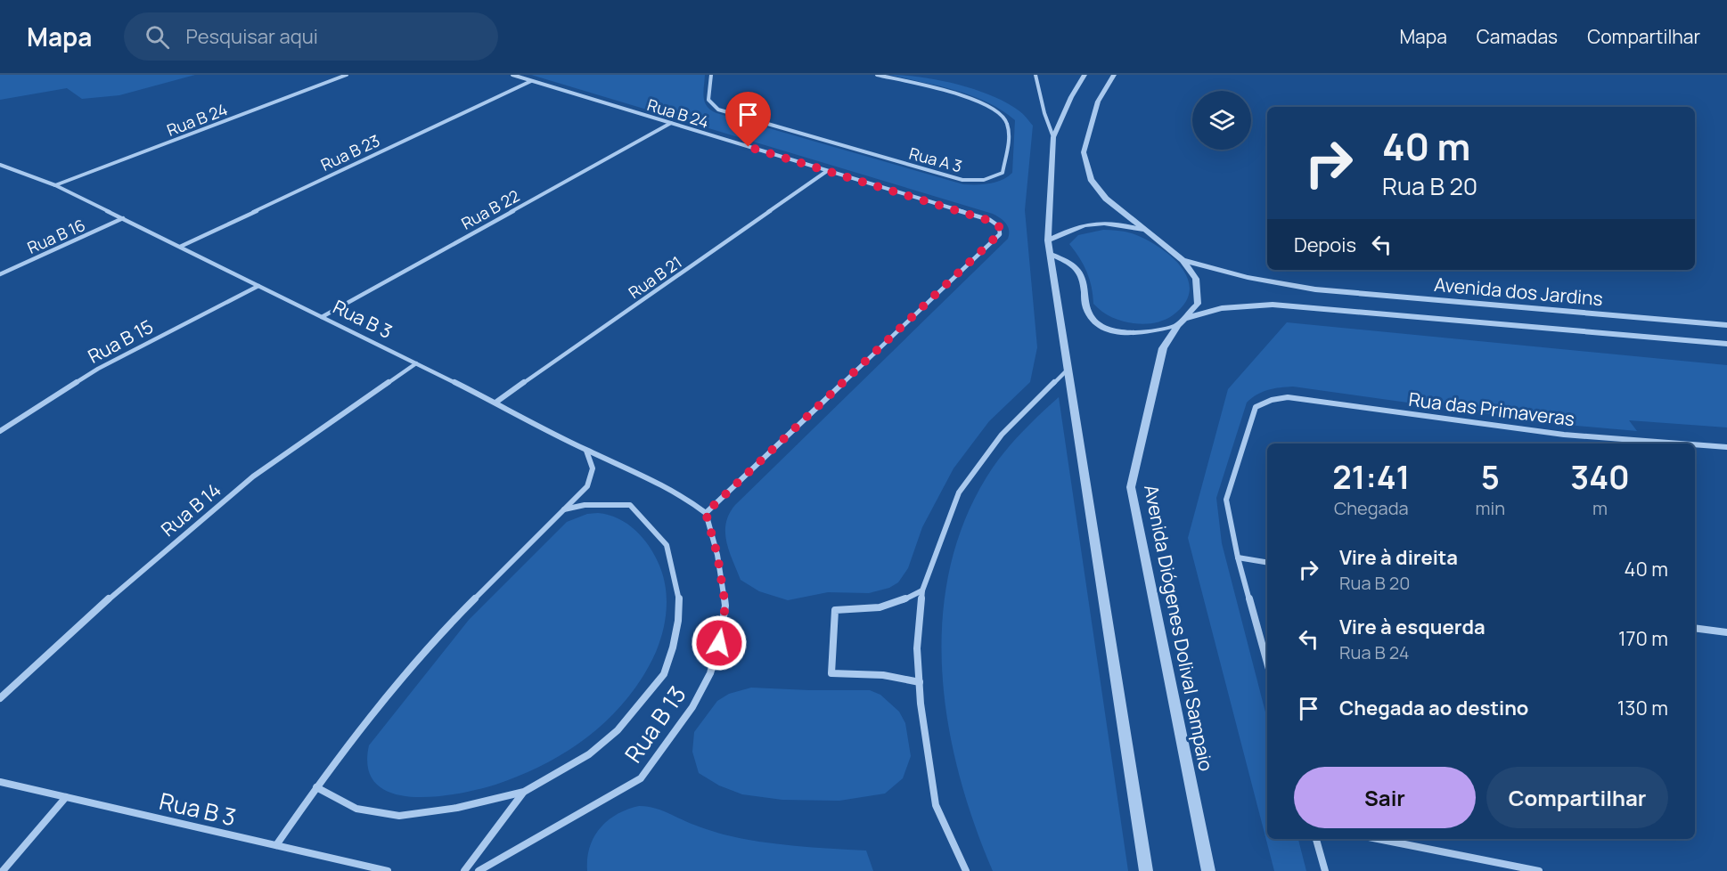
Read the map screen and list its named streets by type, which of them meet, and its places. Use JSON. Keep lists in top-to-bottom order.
{
  "streets": {
    "street": [
      "Rua B 24",
      "Rua B 23",
      "Rua A 3",
      "Rua B 22",
      "Rua B 16",
      "Rua B 21",
      "Avenida dos Jardins",
      "Rua B 3",
      "Rua B 15",
      "Rua das Primaveras",
      "Rua B 14",
      "Avenida Diógenes Dolival Sampaio",
      "Rua B 13"
    ]
  },
  "crossings": [
    ["Rua B 24", "Rua B 23"],
    ["Rua B 24", "Rua B 22"],
    ["Rua B 24", "Rua B 21"],
    ["Rua B 24", "Rua B 3"],
    ["Rua B 24", "Rua B 13"],
    ["Rua B 23", "Rua B 3"],
    ["Rua B 22", "Rua B 3"],
    ["Rua B 16", "Rua B 3"],
    ["Rua B 21", "Rua B 3"],
    ["Avenida dos Jardins", "Avenida Diógenes Dolival Sampaio"],
    ["Rua B 3", "Rua B 15"],
    ["Rua B 3", "Rua B 14"],
    ["Rua B 3", "Rua B 13"]
  ],
  "page": {
    "header": "Mapa",
    "search": "Pesquisar aqui",
    "nav": ["Mapa", "Camadas", "Compartilhar"],
    "turn": ["40 m", "Rua B 20"],
    "then": "Depois",
    "eta": [
      "21:41",
      "Chegada",
      "5",
      "min",
      "340",
      "m"
    ],
    "list": [
      {
        "name": "Vire à direita",
        "note": "Rua B 20",
        "value": "40 m"
      },
      {
        "name": "Vire à esquerda",
        "note": "Rua B 24",
        "value": "170 m"
      },
      {
        "name": "Chegada ao destino",
        "value": "130 m"
      }
    ],
    "buttons": ["Sair", "Compartilhar"]
  }
}
